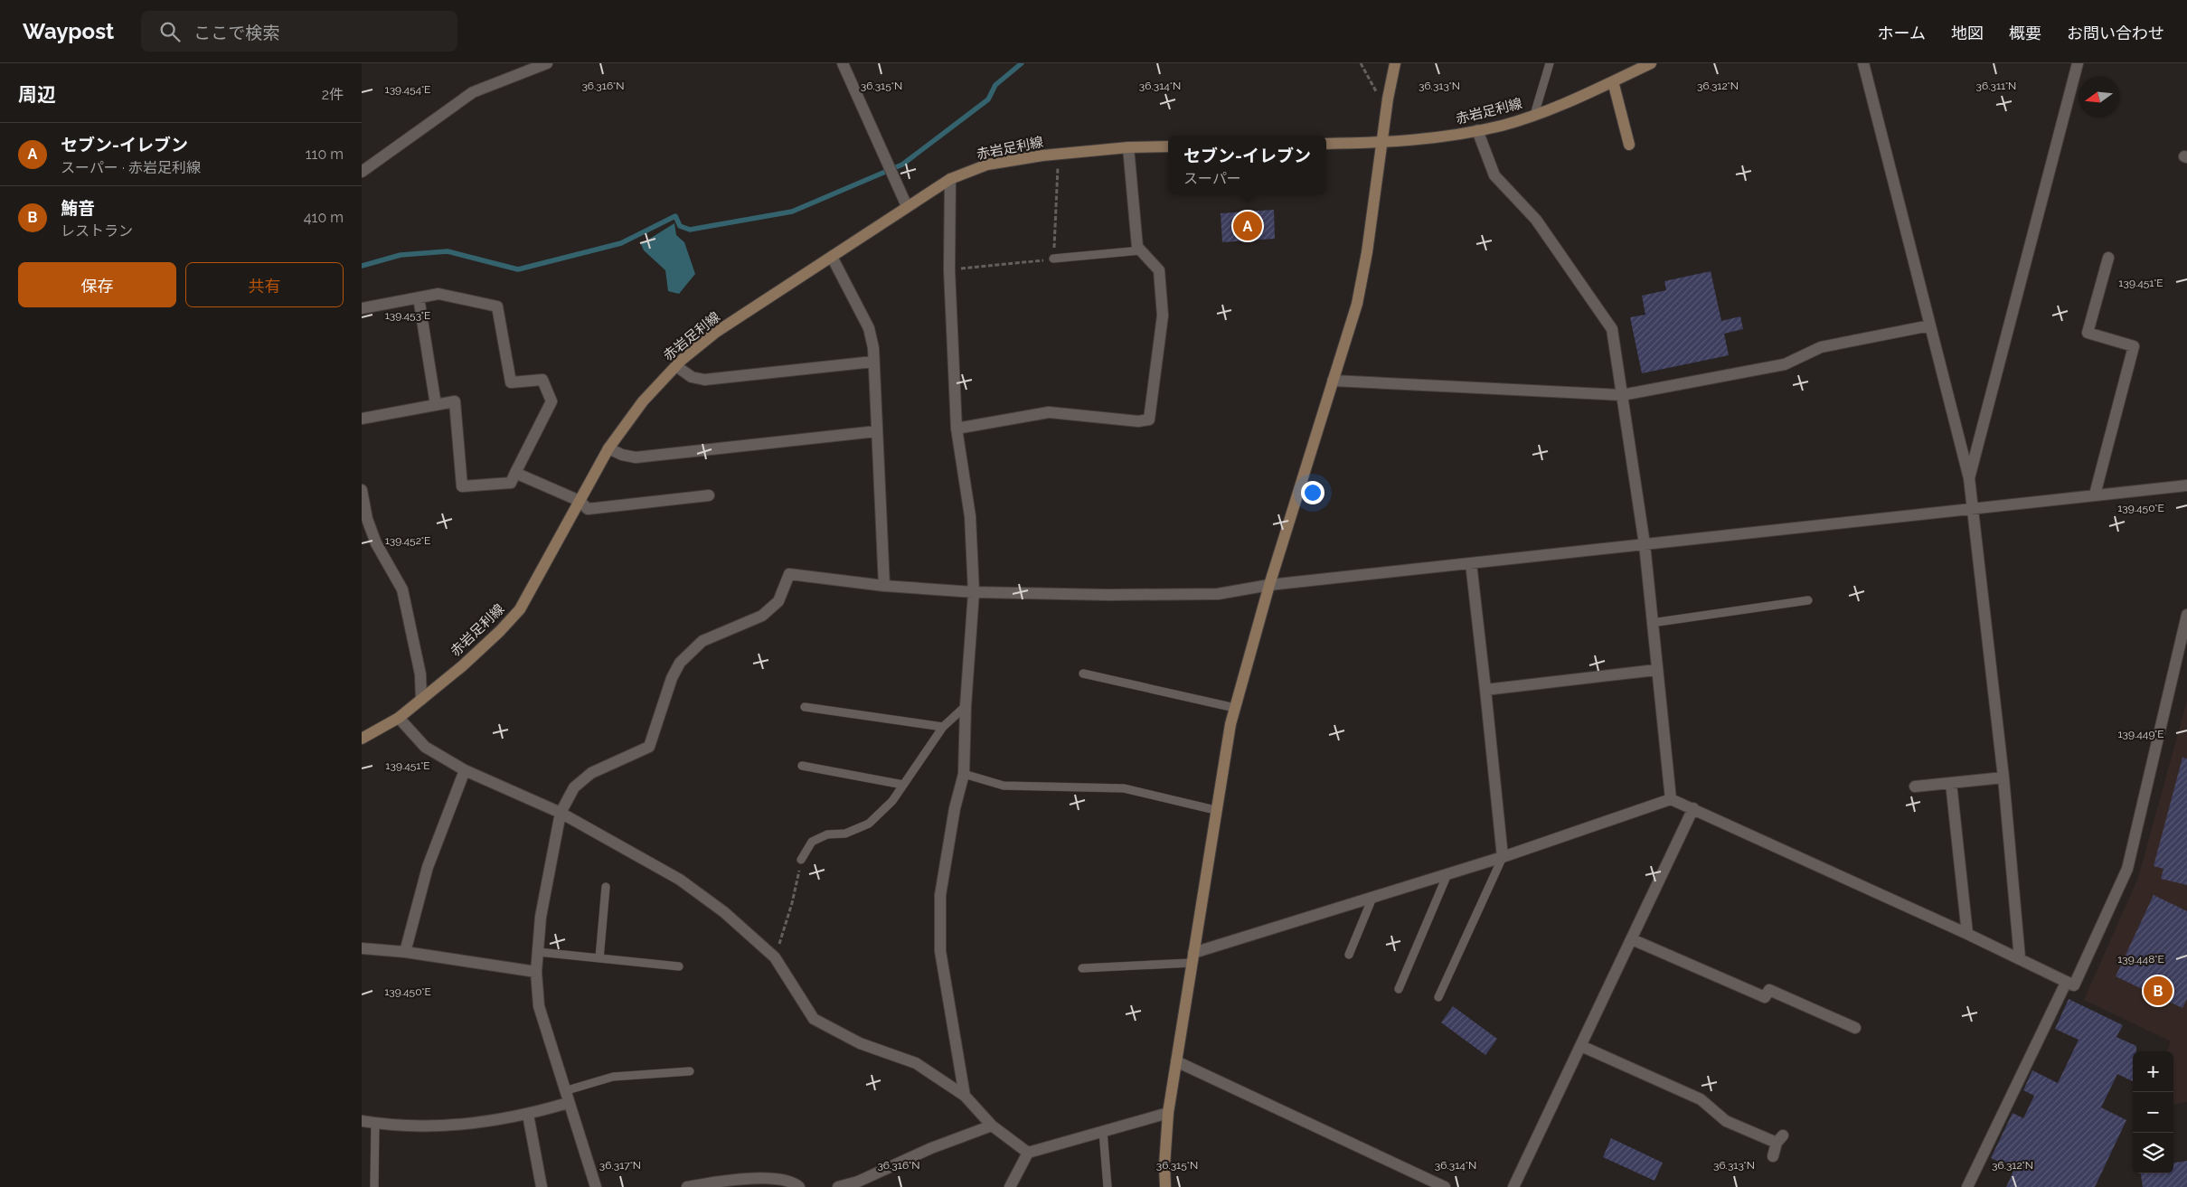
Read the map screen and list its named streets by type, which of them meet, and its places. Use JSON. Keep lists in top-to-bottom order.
{
  "streets": {
    "main road": ["赤岩足利線"]
  },
  "north": "left",
  "page": {
    "header": "Waypost",
    "search": "ここで検索",
    "nav": [
      "ホーム",
      "地図",
      "概要",
      "お問い合わせ"
    ],
    "heading": ["周辺", "2件"],
    "list": [
      {
        "mark": "A",
        "name": "セブン-イレブン",
        "note": "スーパー · 赤岩足利線",
        "value": "110 m"
      },
      {
        "mark": "B",
        "name": "鮪音",
        "note": "レストラン",
        "value": "410 m"
      }
    ],
    "popup": ["セブン-イレブン", "スーパー"],
    "pins": ["A", "B"],
    "buttons": ["保存", "共有"],
    "map_buttons": ["+", "−"]
  },
  "coordinates": [
    "36.316°N",
    "36.315°N",
    "36.314°N",
    "36.313°N",
    "36.312°N",
    "36.311°N",
    "139.454°E",
    "139.451°E",
    "139.453°E",
    "139.450°E",
    "139.452°E",
    "139.449°E",
    "139.448°E",
    "36.317°N"
  ]
}
